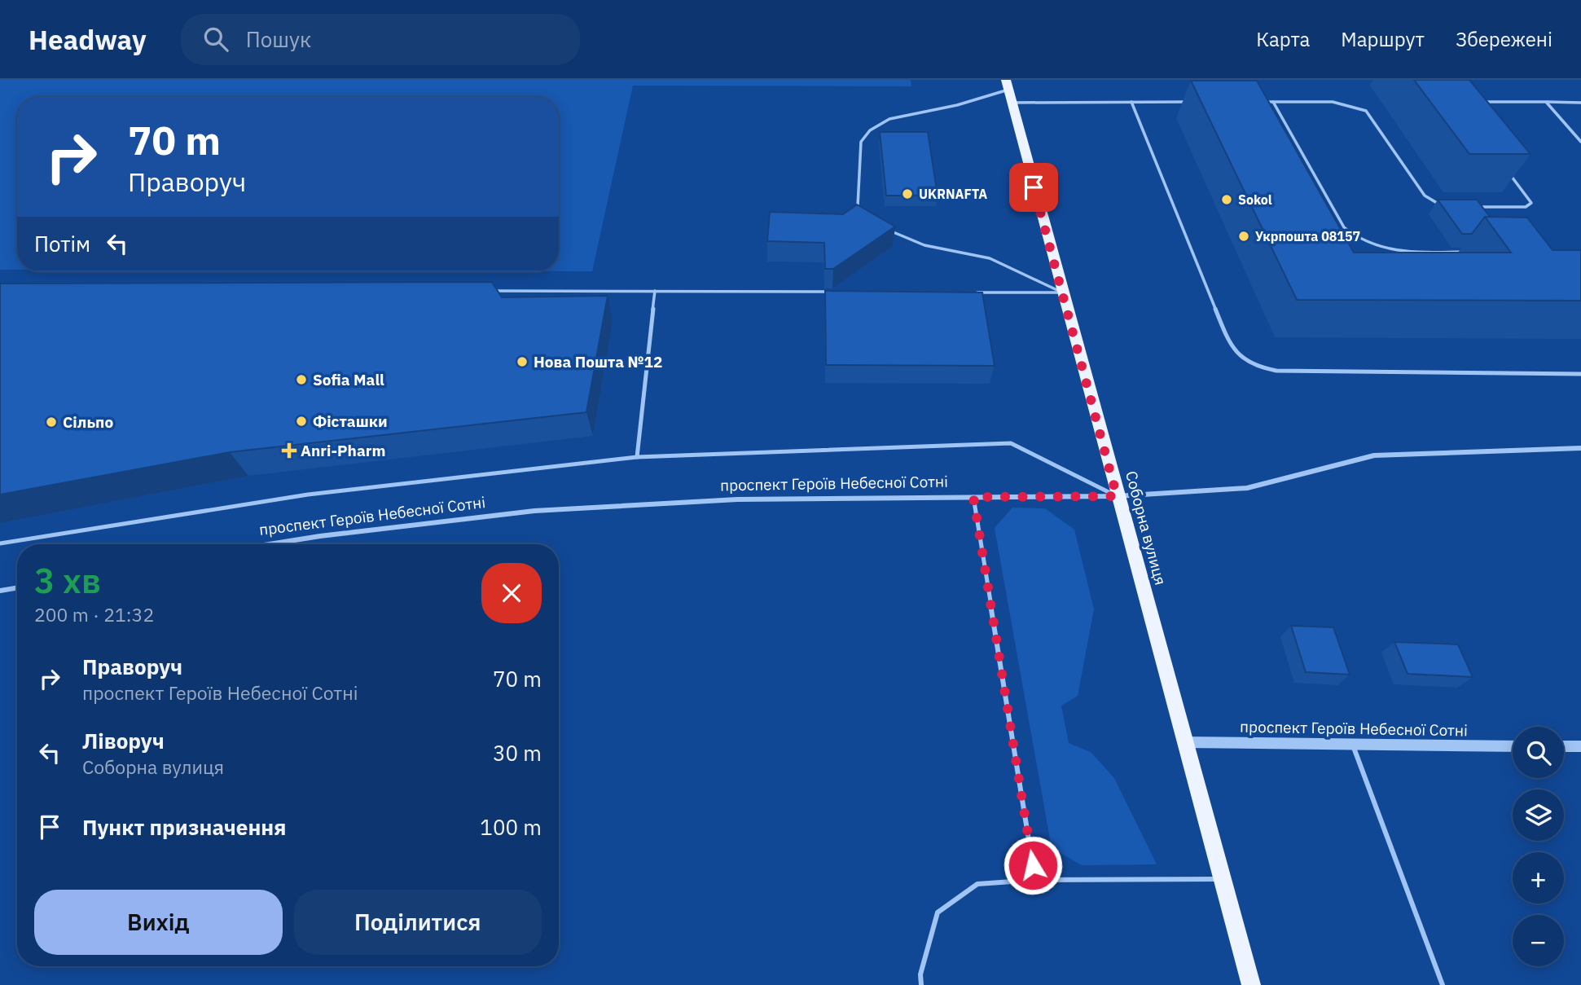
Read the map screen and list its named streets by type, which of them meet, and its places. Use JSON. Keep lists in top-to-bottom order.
{
  "streets": {
    "main road": ["Соборна вулиця"],
    "street": ["проспект Героїв Небесної Сотні"]
  },
  "crossings": [
    ["проспект Героїв Небесної Сотні", "Соборна вулиця"]
  ],
  "places": {
    "other": [
      "UKRNAFTA",
      "Sokol",
      "Укрпошта 08157",
      "Нова Пошта №12",
      "Sofia Mall",
      "Фісташки",
      "Сільпо"
    ],
    "health": ["Anri-Pharm"]
  },
  "page": {
    "header": "Headway",
    "search": "Пошук",
    "nav": ["Карта", "Маршрут", "Збережені"],
    "turn": ["70 m", "Праворуч"],
    "then": "Потім",
    "heading": ["3 хв", "200 m · 21:32"],
    "list": [
      {
        "name": "Праворуч",
        "note": "проспект Героїв Небесної Сотні",
        "value": "70 m"
      },
      {
        "name": "Ліворуч",
        "note": "Соборна вулиця",
        "value": "30 m"
      },
      {
        "name": "Пункт призначення",
        "value": "100 m"
      }
    ],
    "map_buttons": ["+", "−"],
    "buttons": ["Вихід", "Поділитися"]
  }
}
